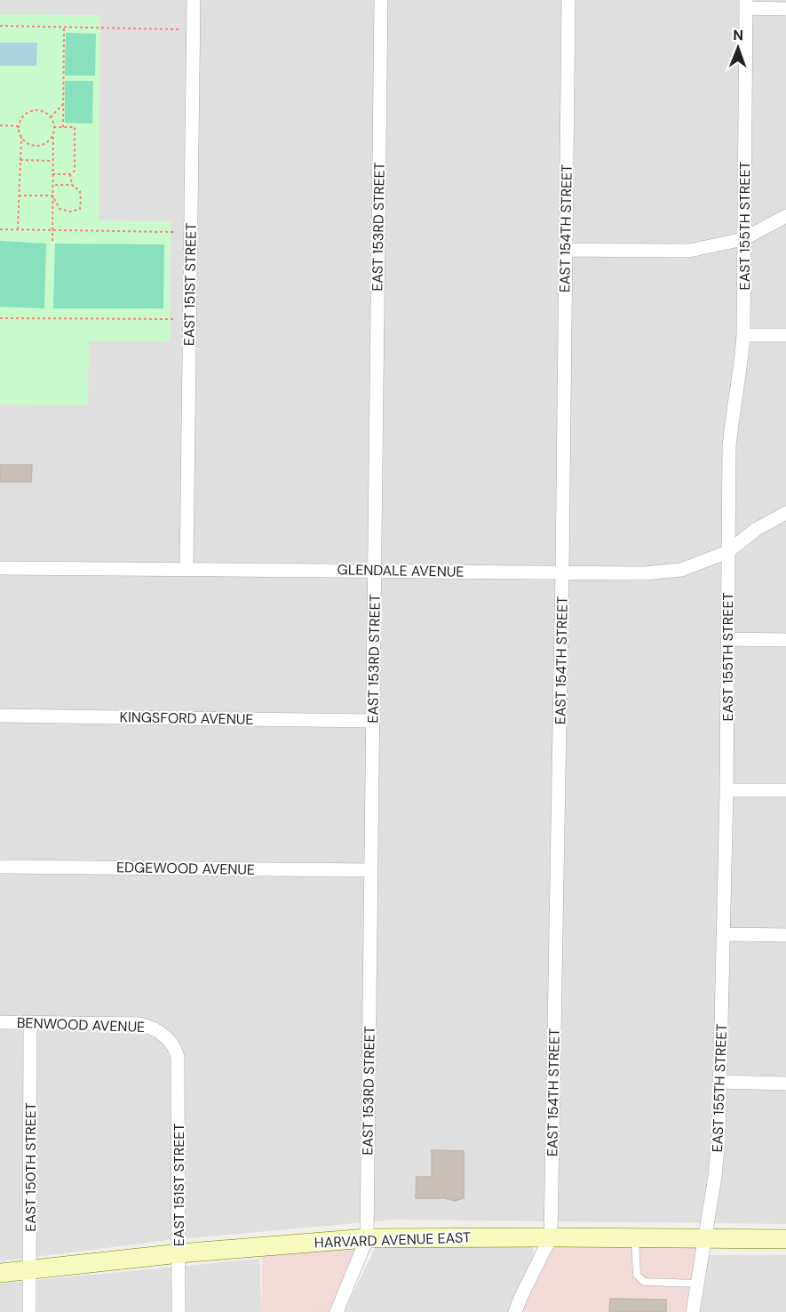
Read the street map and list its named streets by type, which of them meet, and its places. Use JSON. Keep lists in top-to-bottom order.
{
  "streets": {
    "main road": ["HARVARD AVENUE EAST"],
    "street": [
      "EAST 155TH STREET",
      "EAST 153RD STREET",
      "EAST 154TH STREET",
      "EAST 151ST STREET",
      "GLENDALE AVENUE",
      "KINGSFORD AVENUE",
      "EDGEWOOD AVENUE",
      "BENWOOD AVENUE",
      "EAST 150TH STREET"
    ]
  },
  "crossings": [
    ["EAST 155TH STREET", "GLENDALE AVENUE"],
    ["EAST 155TH STREET", "HARVARD AVENUE EAST"],
    ["EAST 153RD STREET", "GLENDALE AVENUE"],
    ["EAST 153RD STREET", "KINGSFORD AVENUE"],
    ["EAST 153RD STREET", "EDGEWOOD AVENUE"],
    ["EAST 153RD STREET", "HARVARD AVENUE EAST"],
    ["EAST 154TH STREET", "GLENDALE AVENUE"],
    ["EAST 154TH STREET", "HARVARD AVENUE EAST"],
    ["EAST 151ST STREET", "GLENDALE AVENUE"],
    ["EAST 151ST STREET", "BENWOOD AVENUE"],
    ["EAST 151ST STREET", "HARVARD AVENUE EAST"],
    ["BENWOOD AVENUE", "EAST 150TH STREET"],
    ["EAST 150TH STREET", "HARVARD AVENUE EAST"]
  ],
  "north": "top"
}
